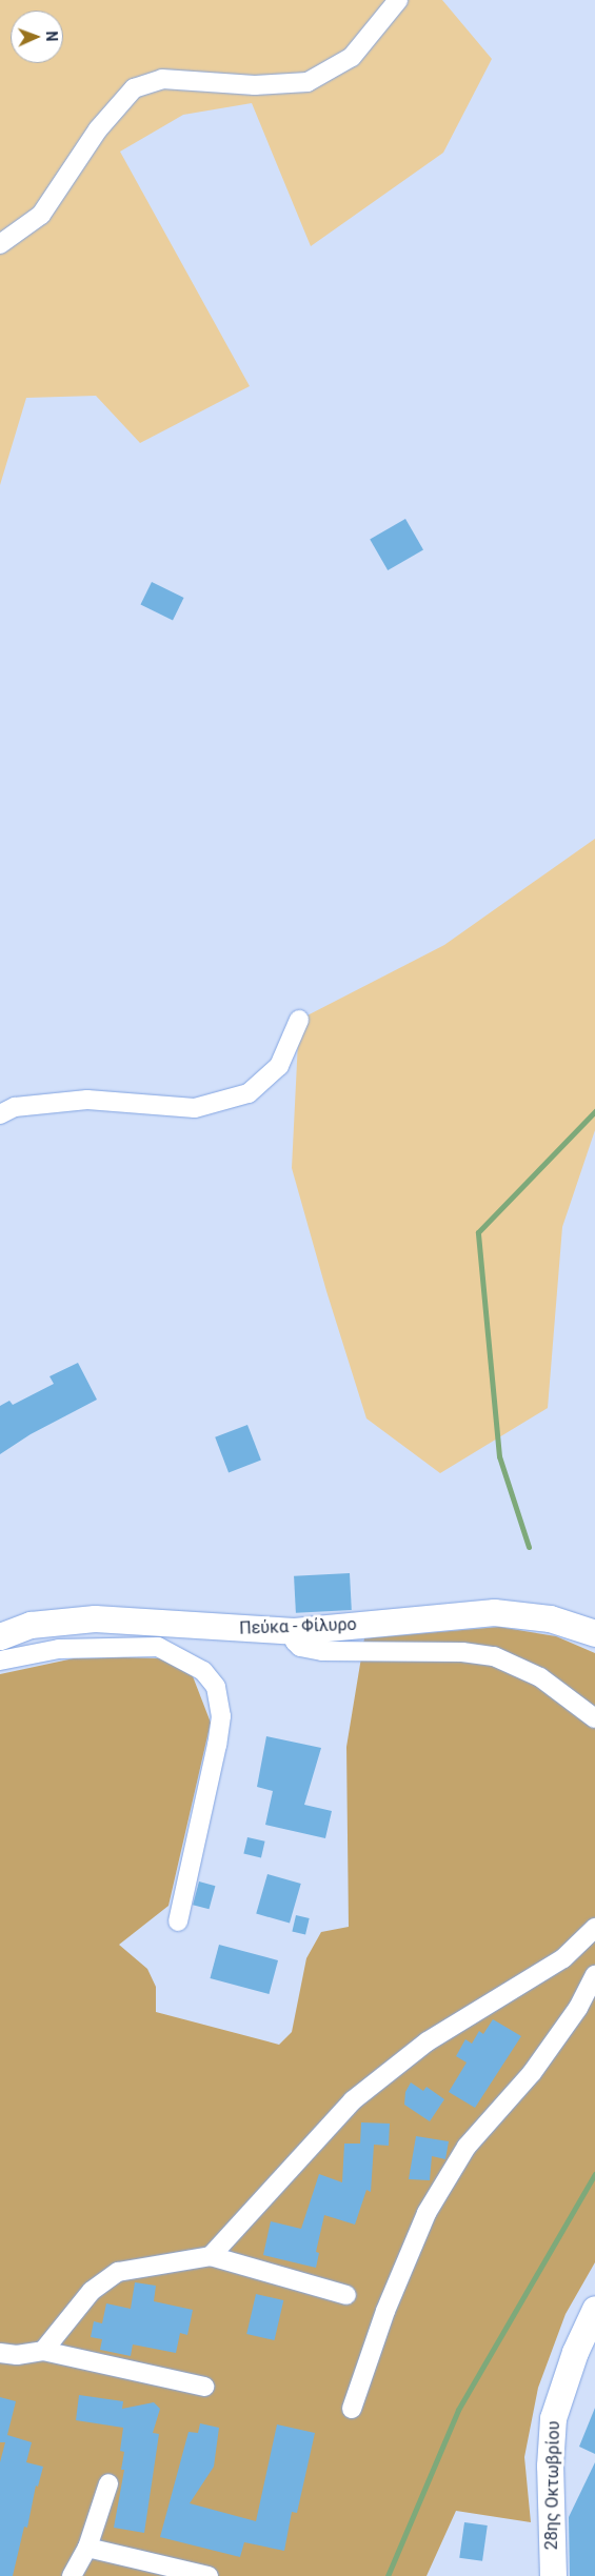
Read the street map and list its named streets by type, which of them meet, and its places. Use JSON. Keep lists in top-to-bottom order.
{
  "streets": {
    "main road": ["Πεύκα - Φίλυρο", "28ης Οκτωβρίου"]
  },
  "north": "right"
}
